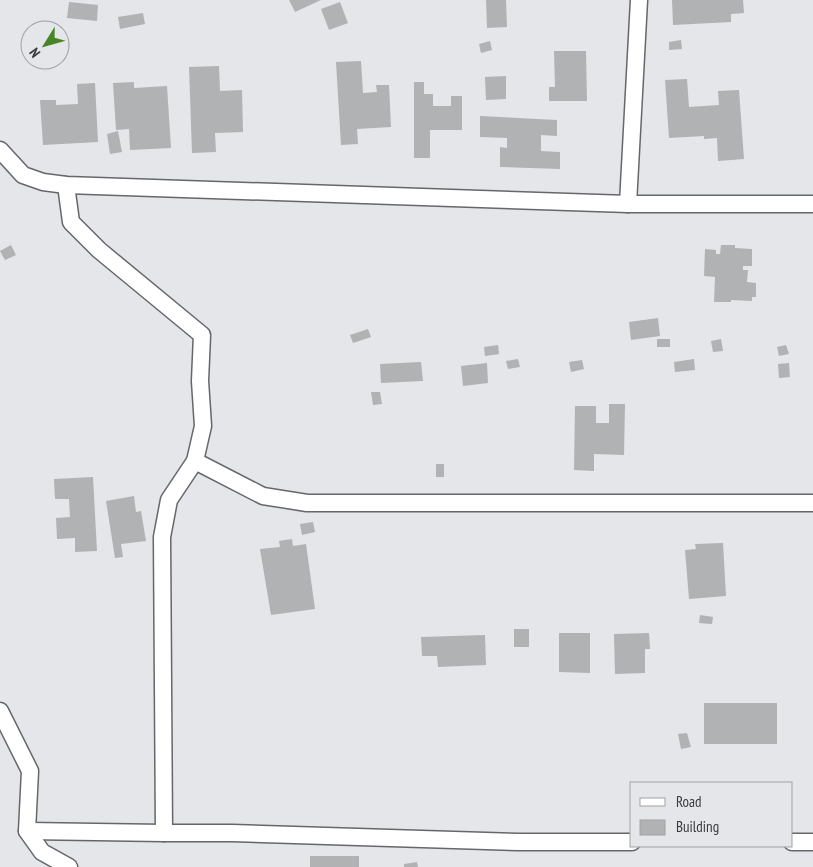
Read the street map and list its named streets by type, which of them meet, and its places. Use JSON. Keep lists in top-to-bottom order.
{
  "legend": ["Road", "Building"],
  "north": "bottom left"
}
